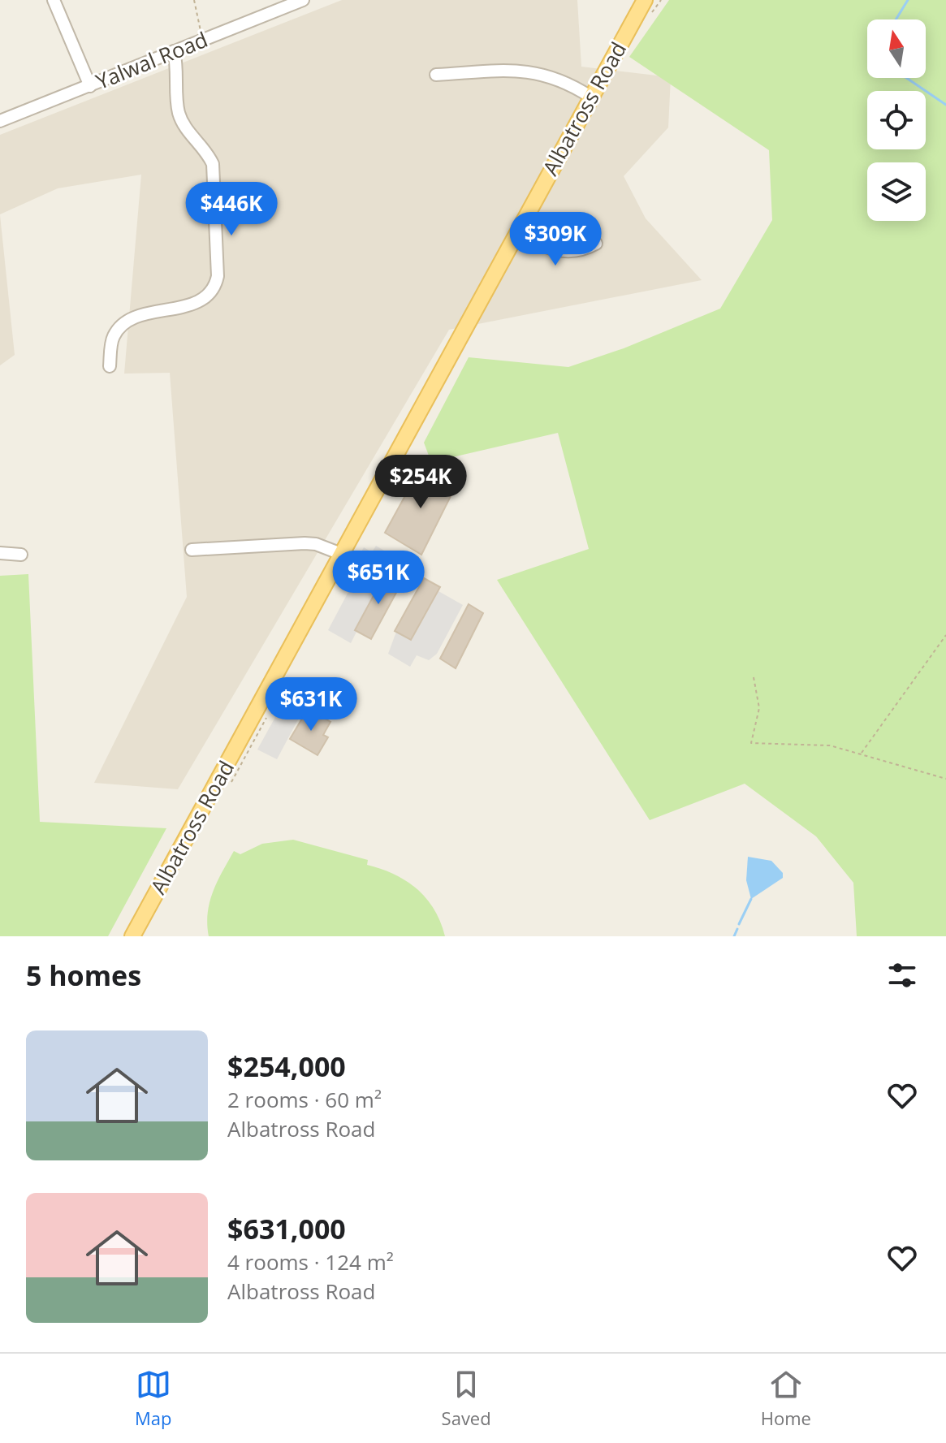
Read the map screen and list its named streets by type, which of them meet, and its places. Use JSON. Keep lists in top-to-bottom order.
{
  "streets": {
    "main road": ["Albatross Road"],
    "street": ["Yalwal Road"]
  },
  "north": "top",
  "page": {
    "price": [
      "$446K",
      "$309K",
      "$254K",
      "$651K",
      "$631K"
    ],
    "heading": "5 homes",
    "list": [
      {
        "name": "$254,000",
        "note": "2 rooms · 60 m² · Albatross Road"
      },
      {
        "name": "$631,000",
        "note": "4 rooms · 124 m² · Albatross Road"
      }
    ],
    "tabs": ["Map", "Saved", "Home"]
  }
}
